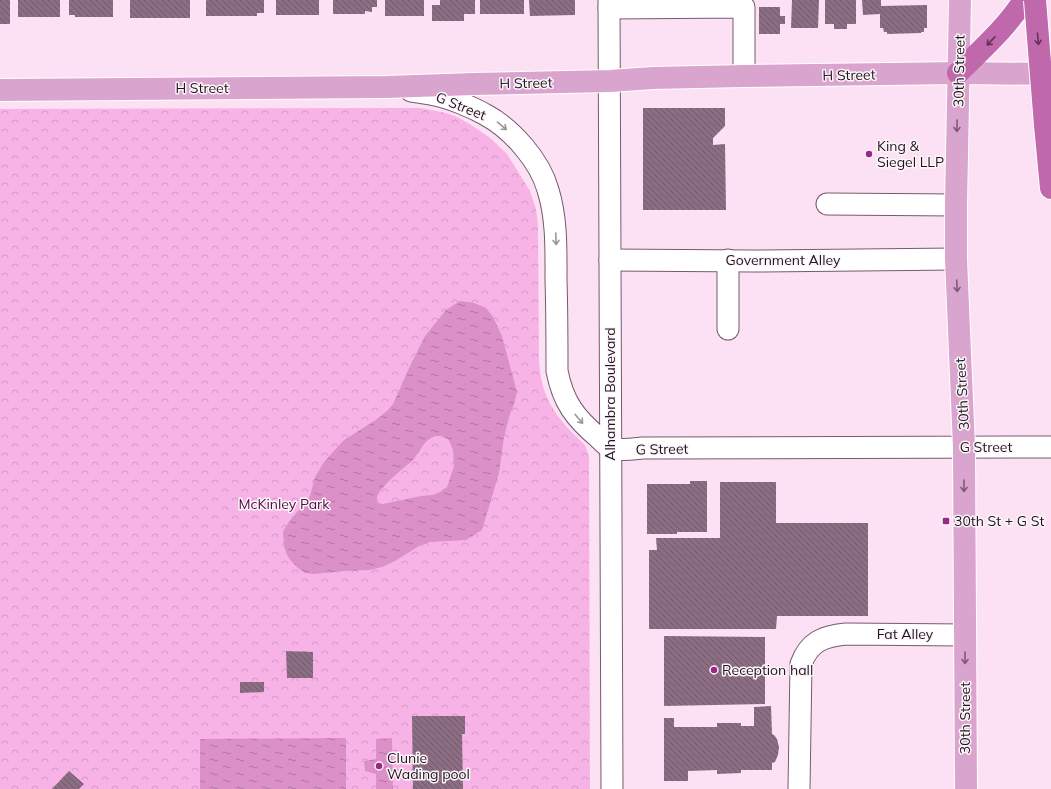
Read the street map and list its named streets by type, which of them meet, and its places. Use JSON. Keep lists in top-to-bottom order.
{
  "streets": {
    "main road": ["30th Street", "H Street"],
    "street": [
      "G Street",
      "Government Alley",
      "Alhambra Boulevard",
      "Fat Alley"
    ]
  },
  "crossings": [
    ["30th Street", "H Street"],
    ["30th Street", "G Street"],
    ["30th Street", "Government Alley"],
    ["30th Street", "Fat Alley"],
    ["H Street", "G Street"],
    ["H Street", "Alhambra Boulevard"],
    ["G Street", "Alhambra Boulevard"],
    ["Government Alley", "Alhambra Boulevard"]
  ],
  "one_way": ["30th Street", "G Street"],
  "parks": ["McKinley Park"],
  "places": {
    "other": ["King & Siegel LLP", "Reception hall", "Clunie Wading pool"],
    "transit": ["30th St + G St"]
  }
}
